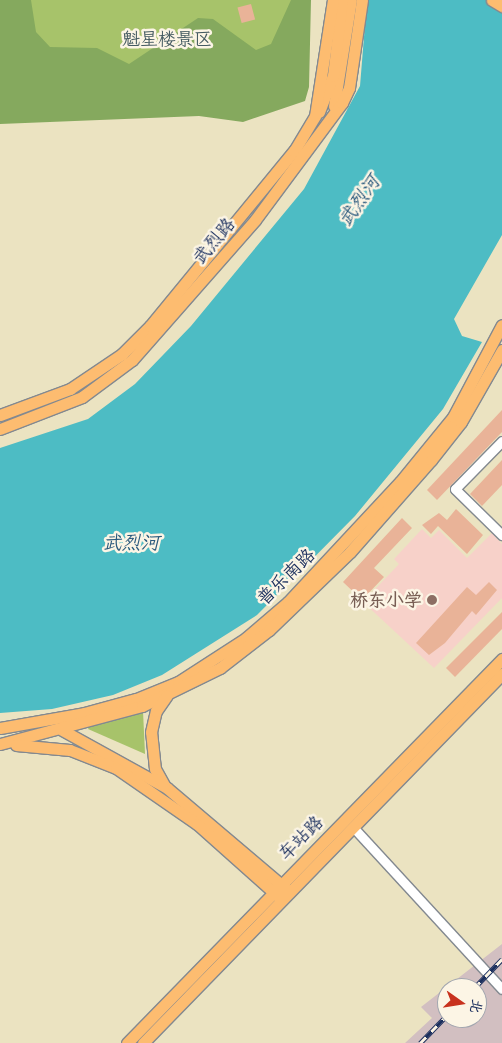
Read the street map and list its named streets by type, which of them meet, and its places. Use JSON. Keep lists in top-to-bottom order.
{
  "streets": {
    "main road": ["武烈路", "普乐南路", "车站路"]
  },
  "water": ["武烈河"],
  "parks": ["魁星楼景区"],
  "places": ["桥东小学"],
  "north": "right"
}
